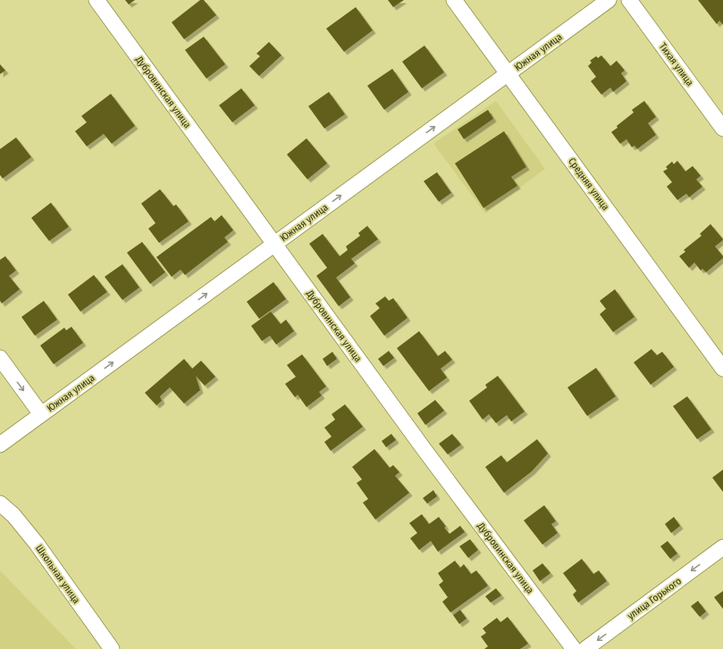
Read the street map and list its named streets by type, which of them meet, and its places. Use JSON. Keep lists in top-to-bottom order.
{
  "streets": {
    "street": [
      "Южная улица",
      "Тихая улица",
      "Дубровинская улица",
      "Средняя улица",
      "Школьная улица",
      "улица Горького"
    ]
  },
  "crossings": [
    ["Южная улица", "Дубровинская улица"],
    ["Южная улица", "Средняя улица"]
  ],
  "one_way": ["Южная улица", "улица Горького"]
}
